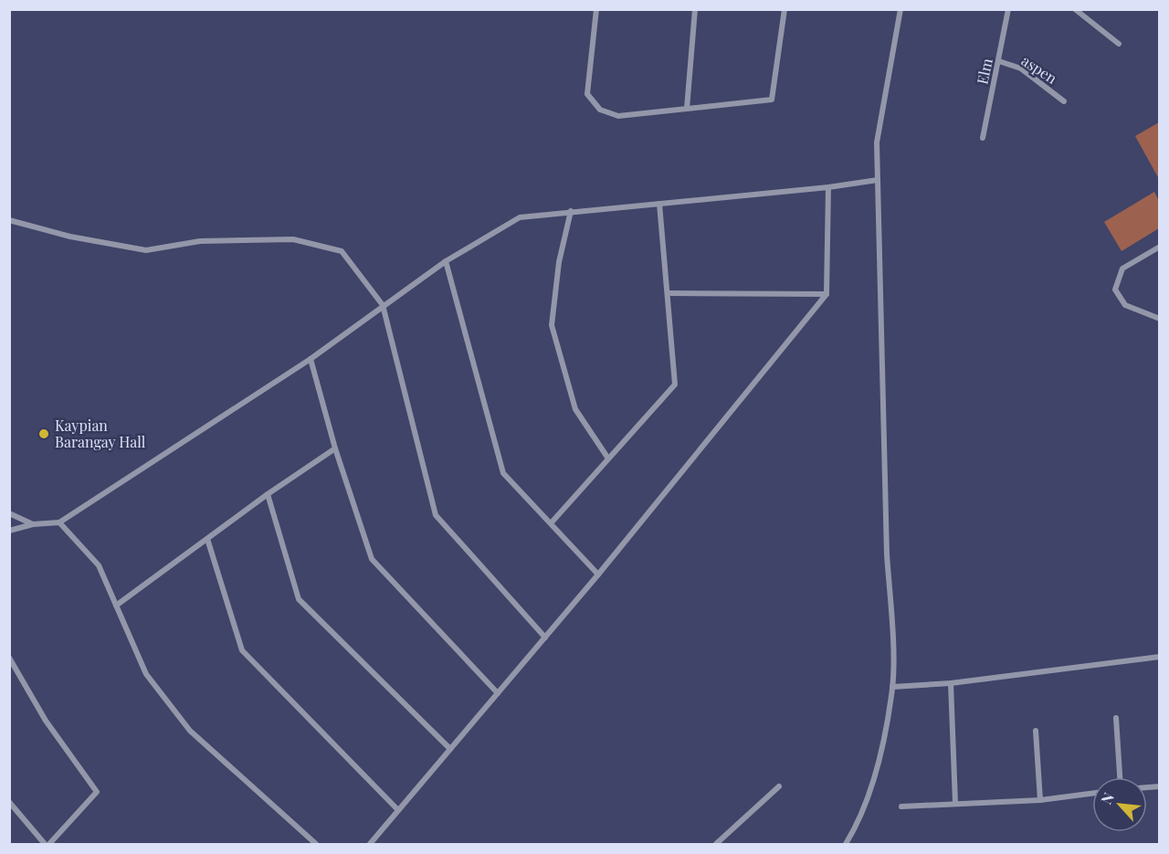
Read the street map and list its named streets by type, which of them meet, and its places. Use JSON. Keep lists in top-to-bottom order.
{
  "streets": {
    "street": ["aspen", "Elm"]
  },
  "crossings": [
    ["aspen", "Elm"]
  ],
  "places": ["Kaypian Barangay Hall"],
  "north": "top left"
}
